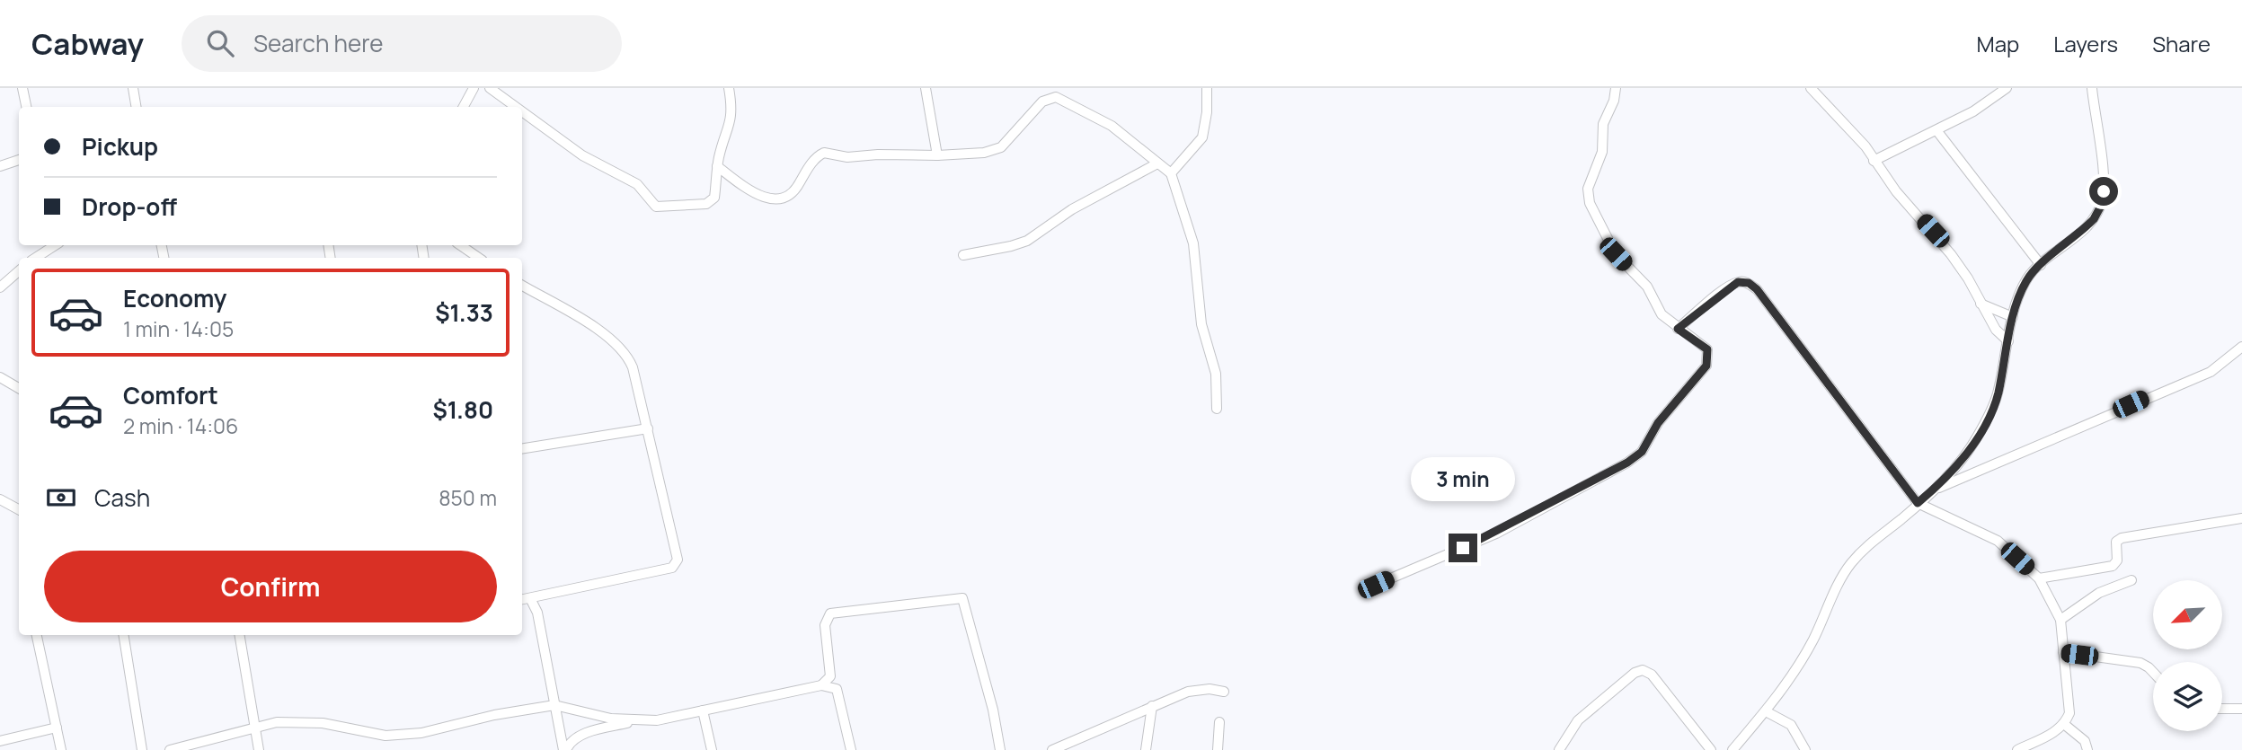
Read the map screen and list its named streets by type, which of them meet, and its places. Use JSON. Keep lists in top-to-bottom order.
{
  "north": "bottom left",
  "page": {
    "header": "Cabway",
    "search": "Search here",
    "nav": ["Map", "Layers", "Share"],
    "banner": ["Pickup", "Drop-off"],
    "list": [
      {
        "name": "Economy",
        "note": "1 min · 14:05",
        "value": "$1.33"
      },
      {
        "name": "Comfort",
        "note": "2 min · 14:06",
        "value": "$1.80"
      }
    ],
    "bubble": "3 min",
    "pay": ["Cash", "850 m"],
    "buttons": "Confirm"
  }
}
